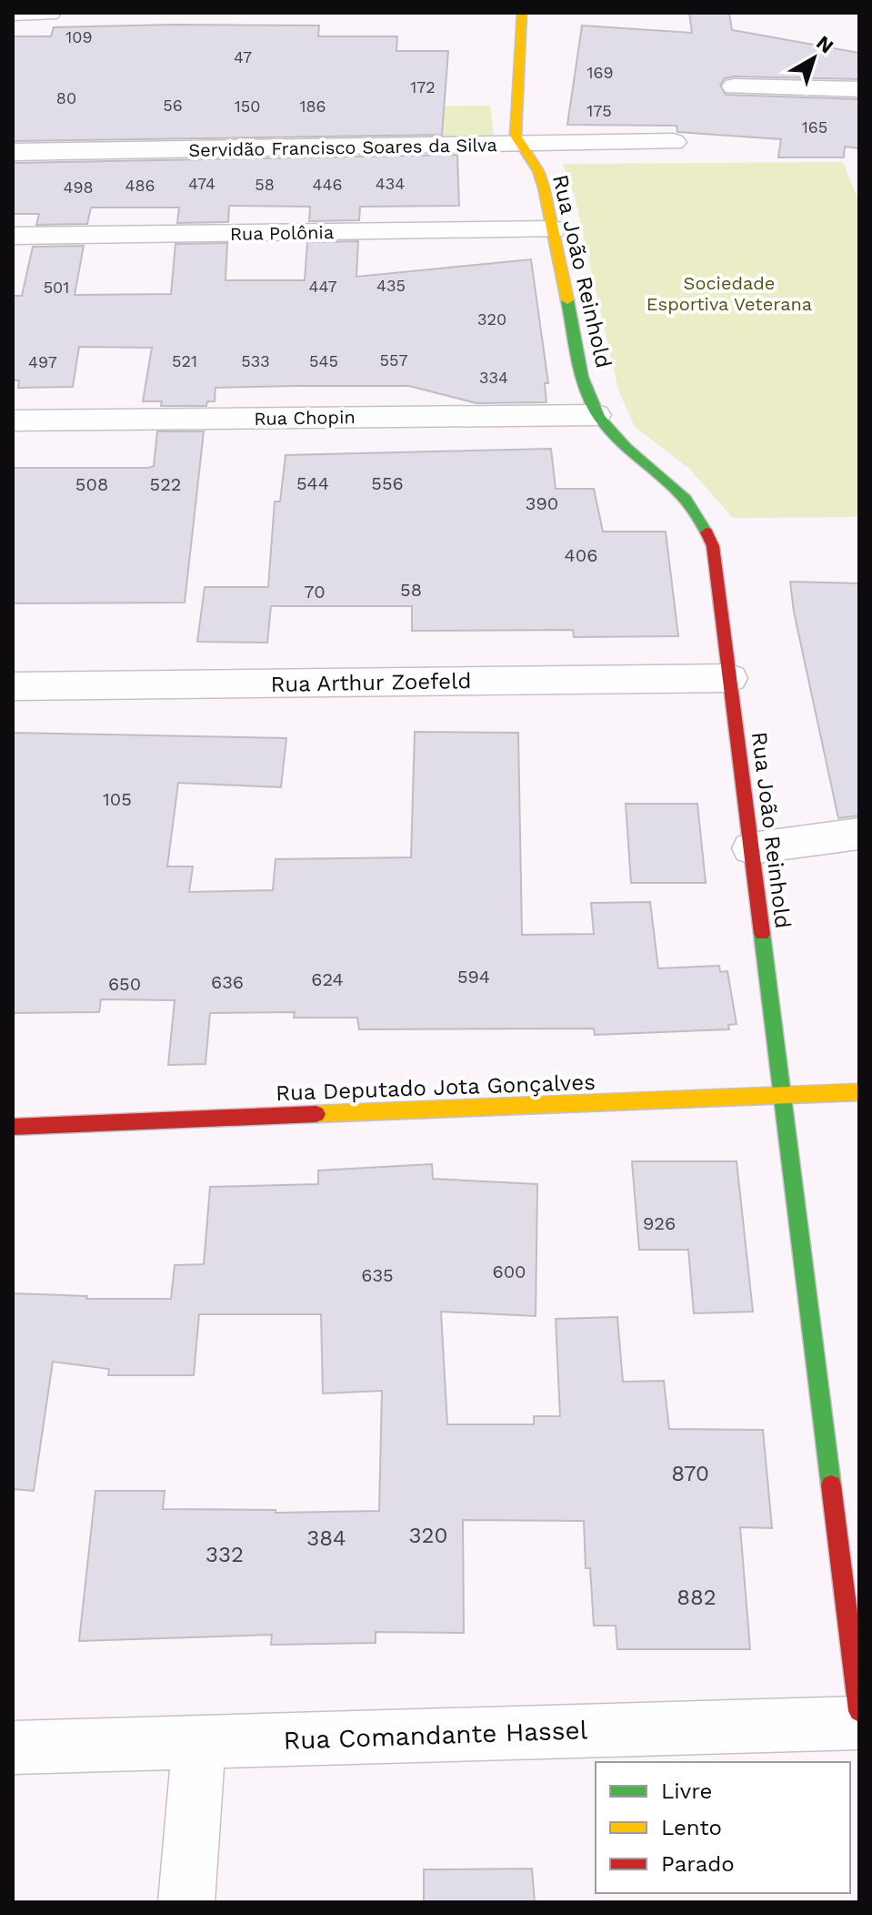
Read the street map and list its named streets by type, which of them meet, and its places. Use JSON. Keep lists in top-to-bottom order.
{
  "streets": {
    "street": [
      "Servidão Francisco Soares da Silva",
      "Rua Polônia",
      "Rua João Reinhold",
      "Rua Chopin",
      "Rua Arthur Zoefeld",
      "Rua Deputado Jota Gonçalves",
      "Rua Comandante Hassel"
    ]
  },
  "crossings": [
    ["Servidão Francisco Soares da Silva", "Rua João Reinhold"],
    ["Rua Polônia", "Rua João Reinhold"],
    ["Rua João Reinhold", "Rua Chopin"],
    ["Rua João Reinhold", "Rua Arthur Zoefeld"],
    ["Rua João Reinhold", "Rua Deputado Jota Gonçalves"]
  ],
  "parks": ["Sociedade Esportiva Veterana"],
  "house_numbers": [
    "109",
    "47",
    "169",
    "172",
    "80",
    "56",
    "150",
    "186",
    "175",
    "165",
    "474",
    "434",
    "58",
    "446",
    "486",
    "498",
    "435",
    "447",
    "501",
    "320",
    "557",
    "521",
    "533",
    "545",
    "497",
    "334",
    "544",
    "556",
    "508",
    "522",
    "390",
    "406",
    "58",
    "70",
    "105",
    "594",
    "624",
    "636",
    "650",
    "926",
    "600",
    "635",
    "870",
    "320",
    "384",
    "332",
    "882"
  ],
  "legend": ["Livre", "Lento", "Parado"],
  "north": "top right"
}
